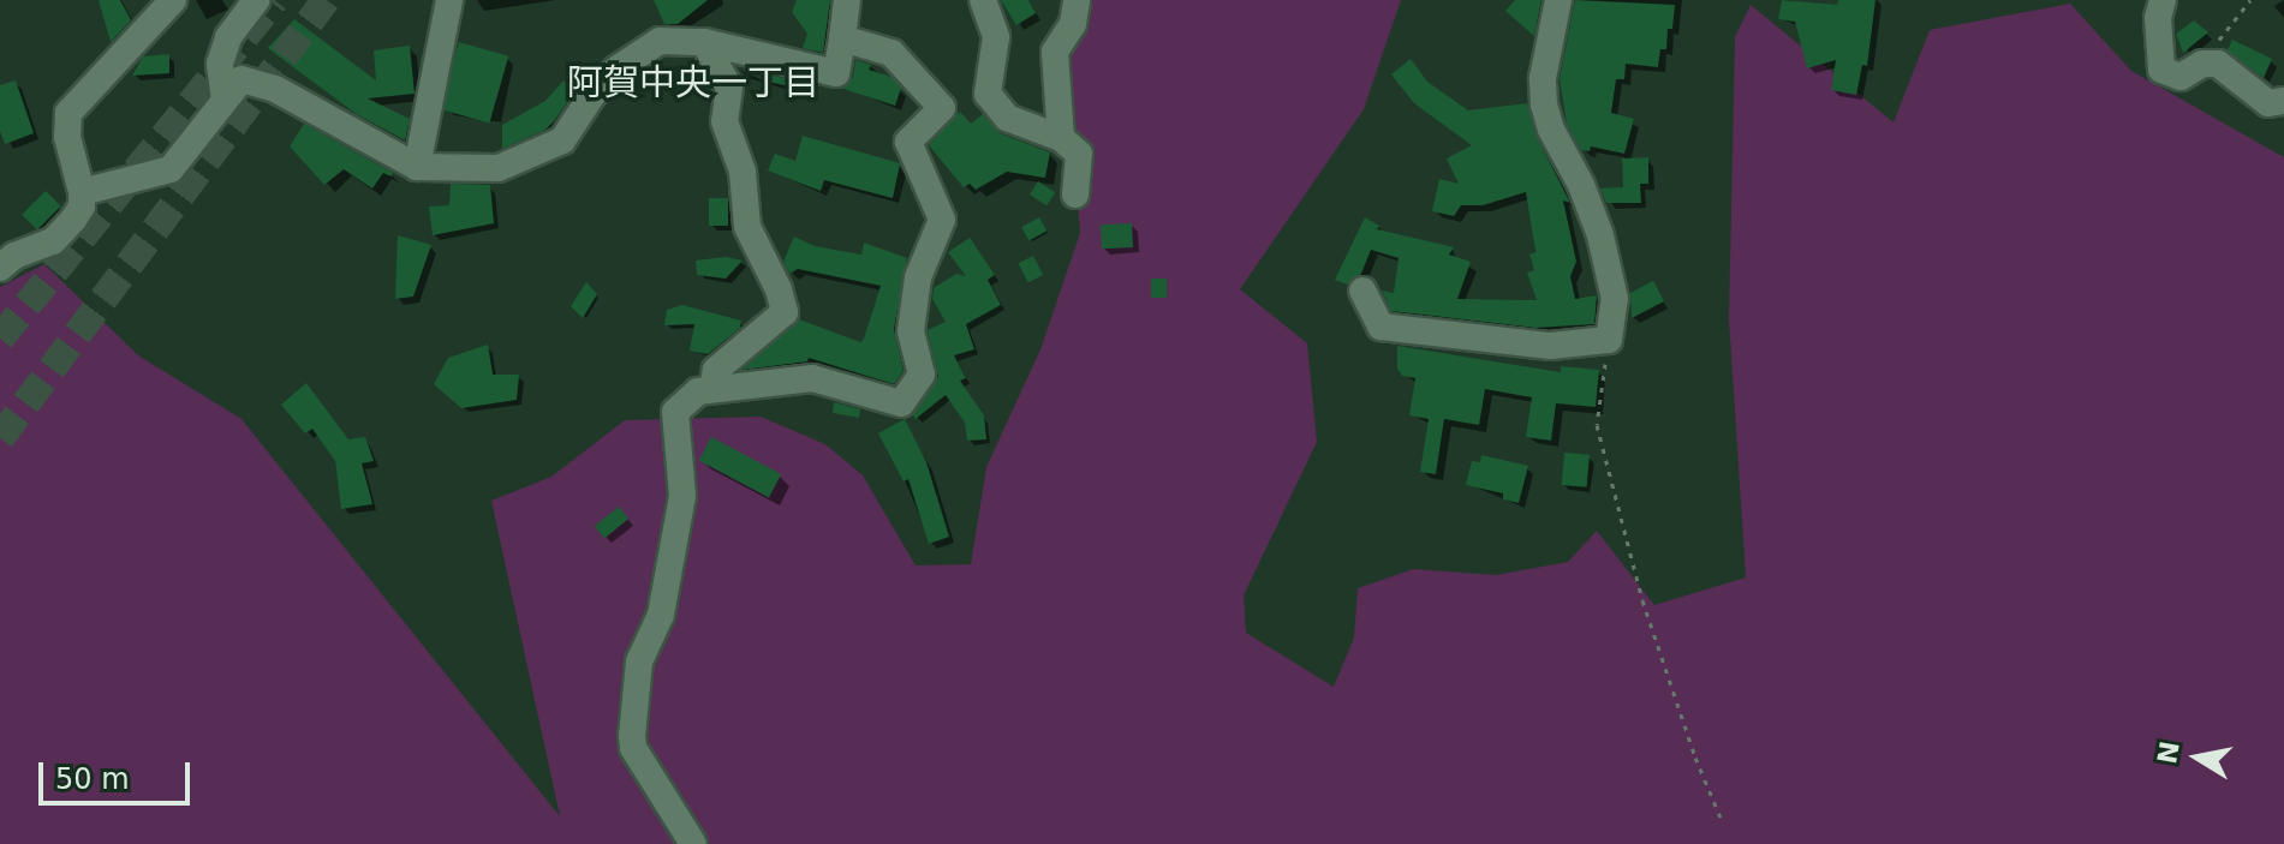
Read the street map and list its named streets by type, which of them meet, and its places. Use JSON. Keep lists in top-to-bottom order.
{
  "districts": ["阿賀中央一丁目"],
  "scale_bar": "50 m",
  "north": "left"
}
